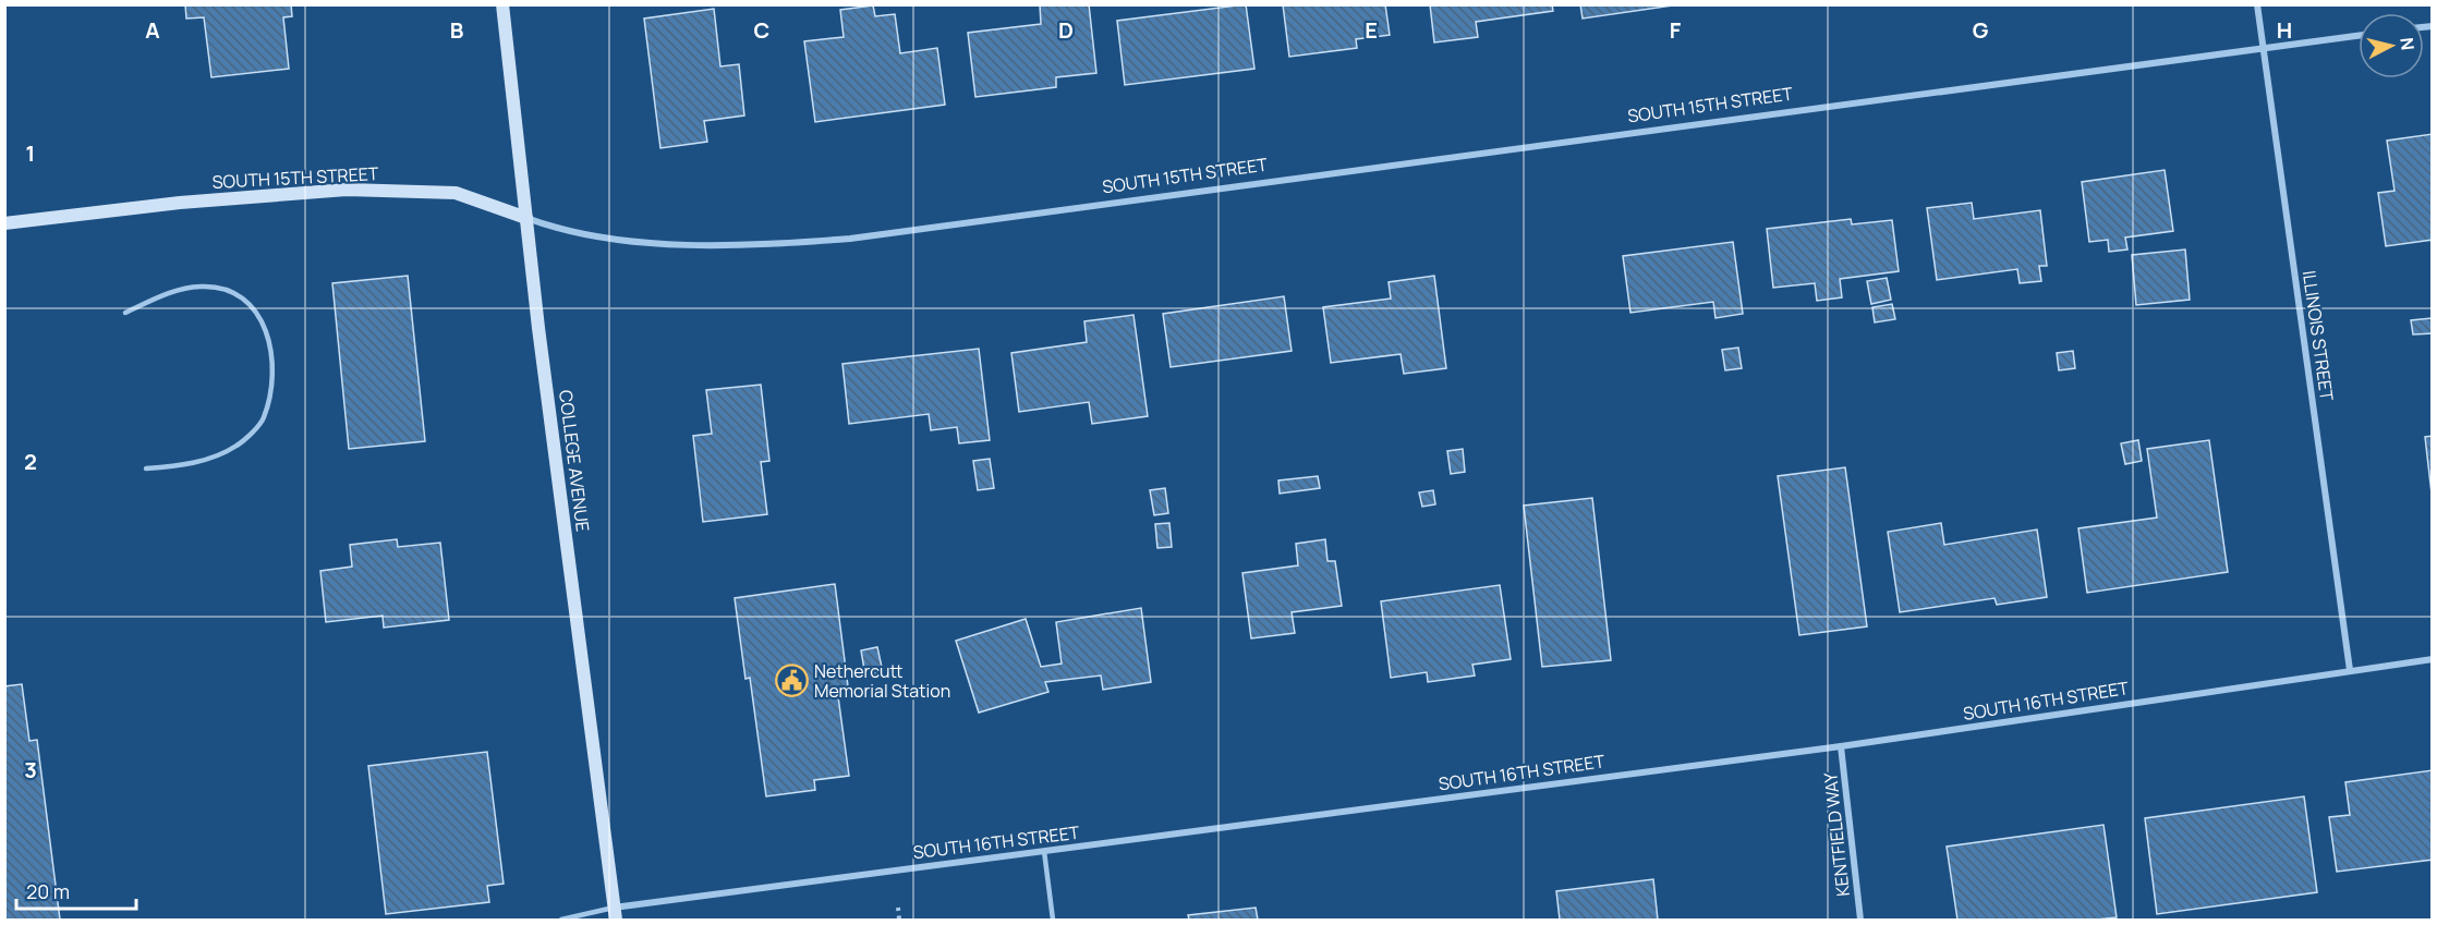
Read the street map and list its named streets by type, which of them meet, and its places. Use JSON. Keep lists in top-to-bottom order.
{
  "streets": {
    "main road": ["SOUTH 15TH STREET", "COLLEGE AVENUE"],
    "street": ["ILLINOIS STREET", "SOUTH 16TH STREET", "KENTFIELD WAY"]
  },
  "crossings": [
    ["SOUTH 15TH STREET", "ILLINOIS STREET"],
    ["SOUTH 15TH STREET", "COLLEGE AVENUE"],
    ["ILLINOIS STREET", "SOUTH 16TH STREET"],
    ["COLLEGE AVENUE", "SOUTH 16TH STREET"],
    ["SOUTH 16TH STREET", "KENTFIELD WAY"]
  ],
  "places": {
    "public building": ["Nethercutt Memorial Station"]
  },
  "scale_bar": "20 m",
  "north": "right",
  "grid": {
    "columns": [
      "A",
      "B",
      "C",
      "D",
      "E",
      "F",
      "G",
      "H"
    ],
    "rows": ["1", "2", "3"]
  }
}
